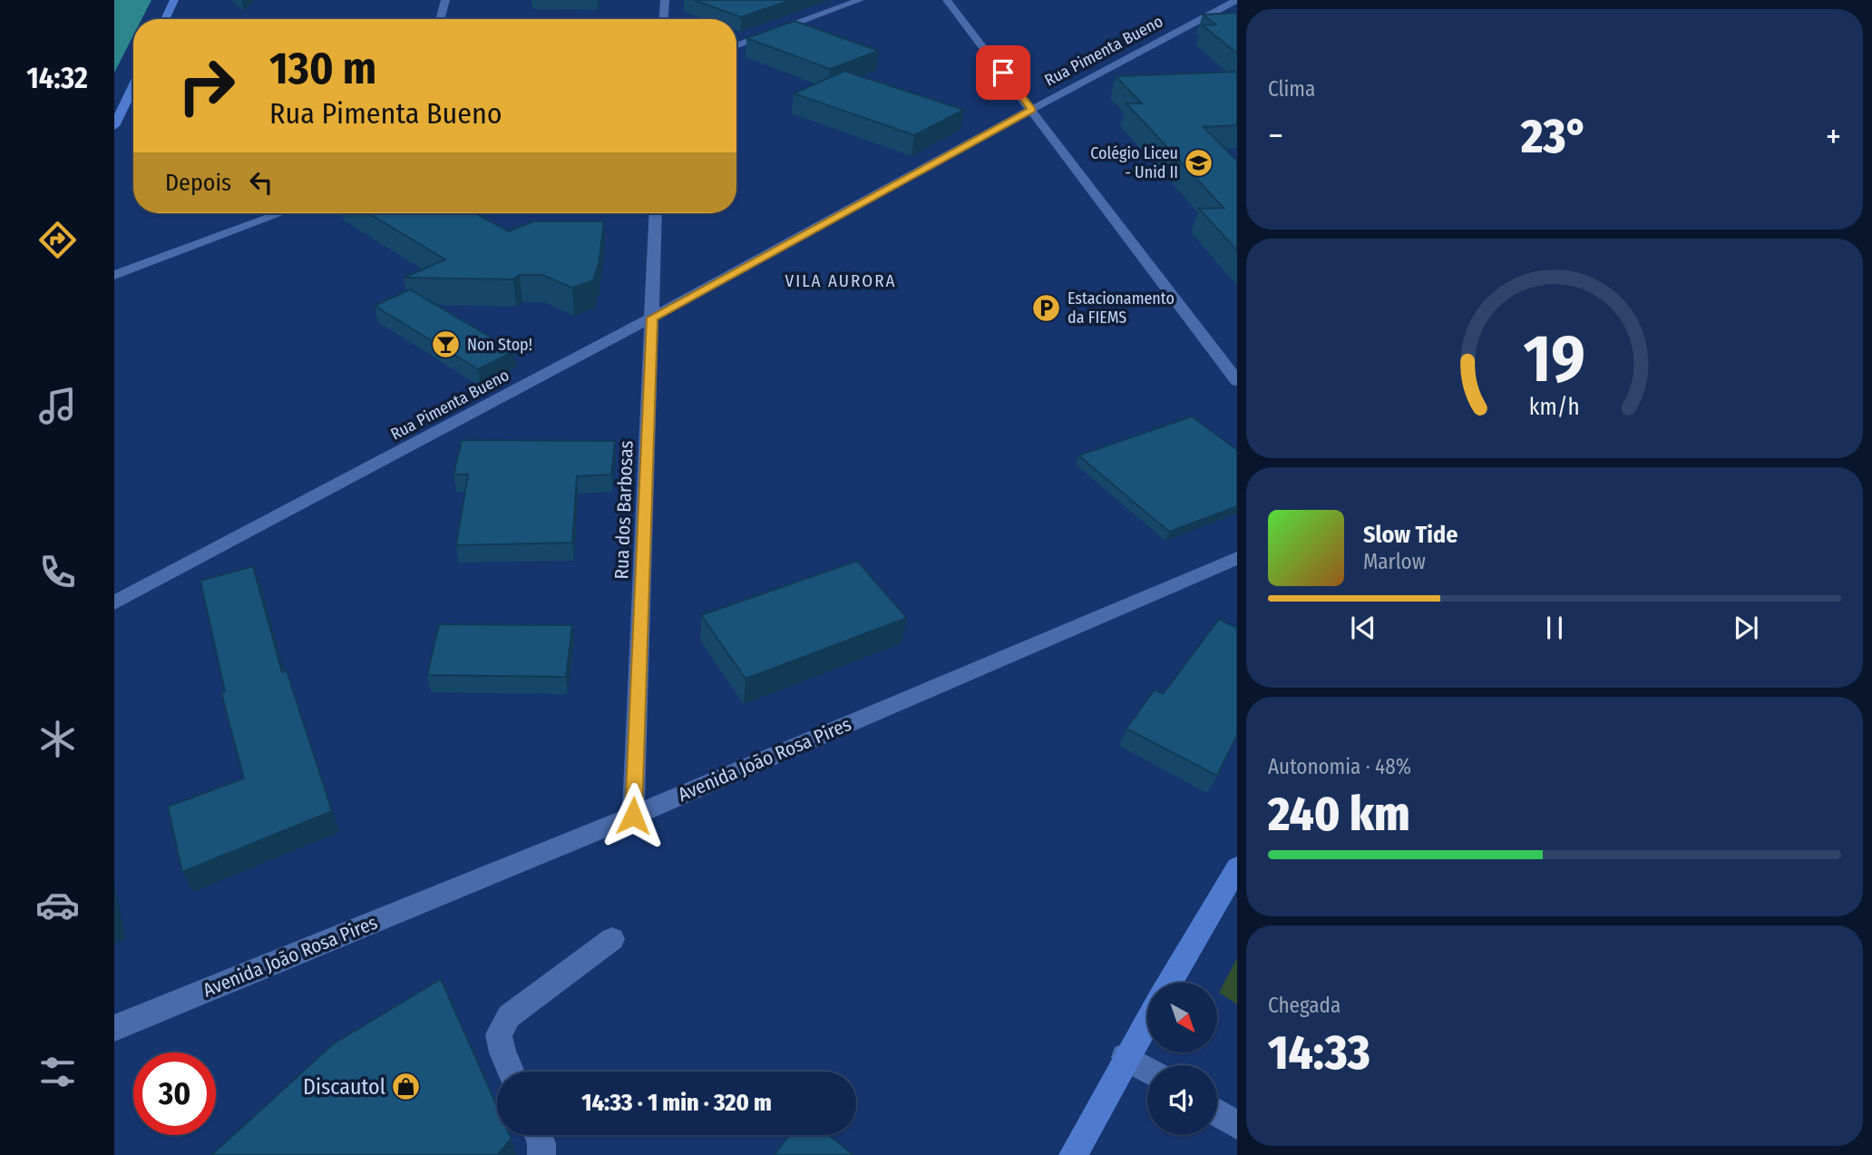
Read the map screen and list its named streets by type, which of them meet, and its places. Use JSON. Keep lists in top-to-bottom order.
{
  "streets": {
    "street": ["Rua Pimenta Bueno", "Rua dos Barbosas", "Avenida João Rosa Pires"]
  },
  "crossings": [
    ["Rua Pimenta Bueno", "Rua dos Barbosas"],
    ["Rua dos Barbosas", "Avenida João Rosa Pires"]
  ],
  "districts": ["VILA AURORA"],
  "places": {
    "school or university": ["Colégio Liceu - Unid II"],
    "parking": ["Estacionamento da FIEMS"],
    "bar": ["Non Stop!"],
    "shop": ["Discautol"]
  },
  "north": "bottom right",
  "page": {
    "tabs": "14:32",
    "tile": [
      "Clima",
      ["Autonomia · 48%", "240 km"],
      ["Chegada", "14:33"]
    ],
    "turn": ["130 m", "Rua Pimenta Bueno"],
    "heat": ["−", "23°", "+"],
    "then": "Depois",
    "song": ["Slow Tide", "Marlow"],
    "limit": "30",
    "trip": "14:33 · 1 min · 320 m",
    "gauge": ["19", "km/h"]
  }
}
